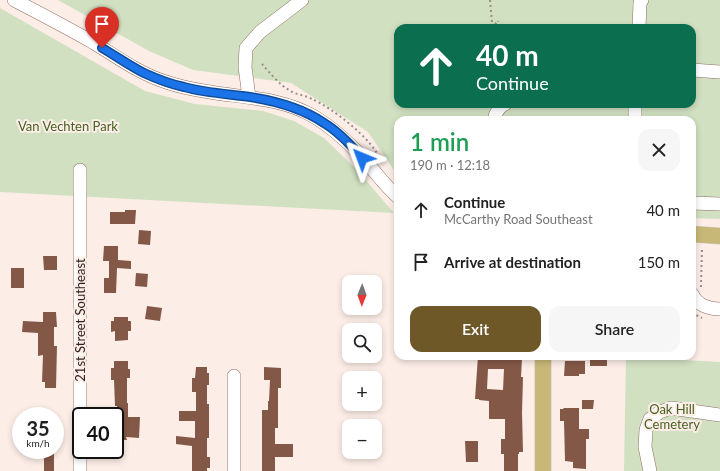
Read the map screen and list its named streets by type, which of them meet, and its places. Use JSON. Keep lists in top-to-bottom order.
{
  "streets": {
    "street": ["21st Street Southeast"]
  },
  "parks": ["Van Vechten Park", "Oak Hill Cemetery"],
  "north": "bottom",
  "page": {
    "turn": ["40 m", "Continue"],
    "heading": ["1 min", "190 m · 12:18"],
    "list": [
      {
        "name": "Continue",
        "note": "McCarthy Road Southeast",
        "value": "40 m"
      },
      {
        "name": "Arrive at destination",
        "value": "150 m"
      }
    ],
    "map_buttons": ["+", "−"],
    "buttons": ["Exit", "Share"],
    "speed": "35 km/h",
    "limit": "40"
  }
}
